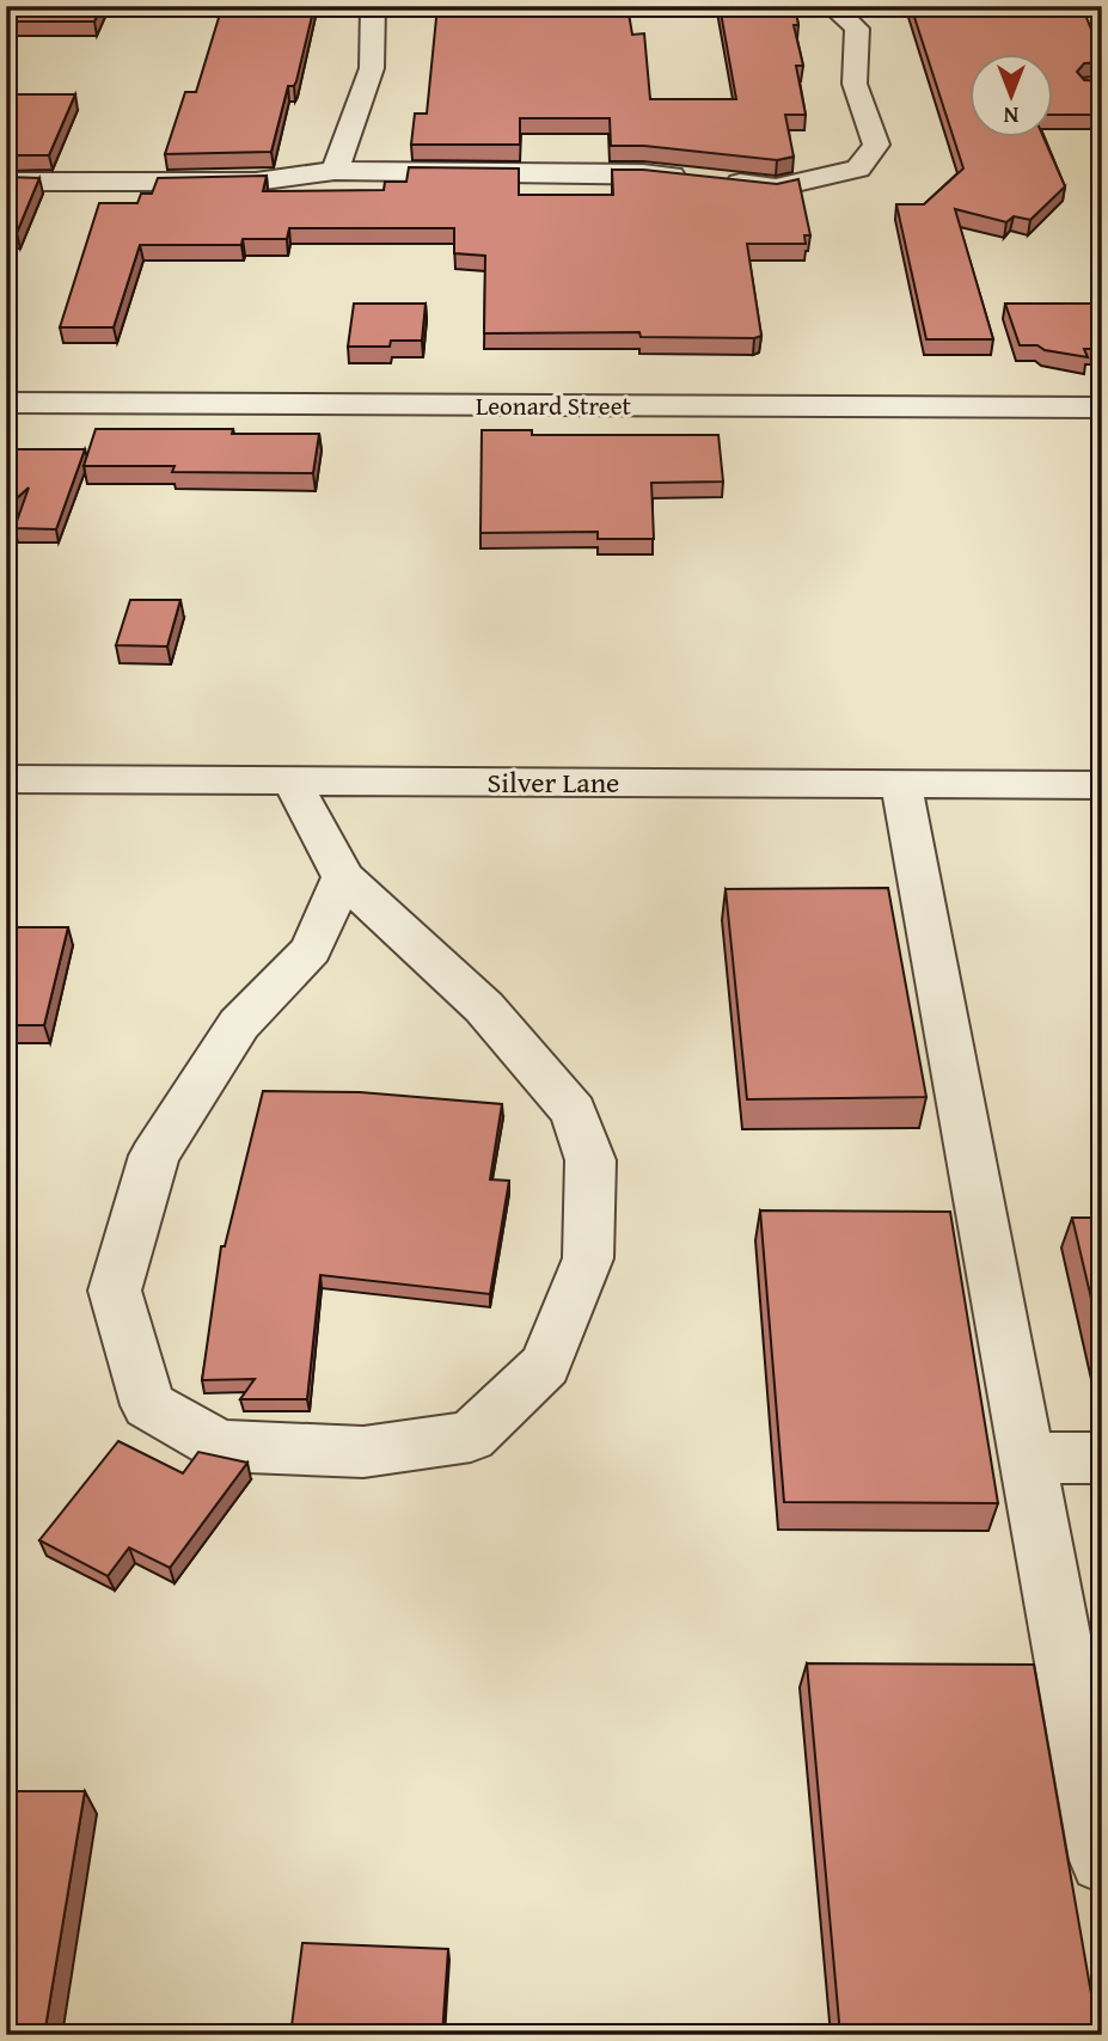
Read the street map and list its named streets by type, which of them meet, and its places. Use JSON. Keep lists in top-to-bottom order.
{
  "streets": {
    "street": ["Leonard Street", "Silver Lane"]
  },
  "north": "bottom"
}
